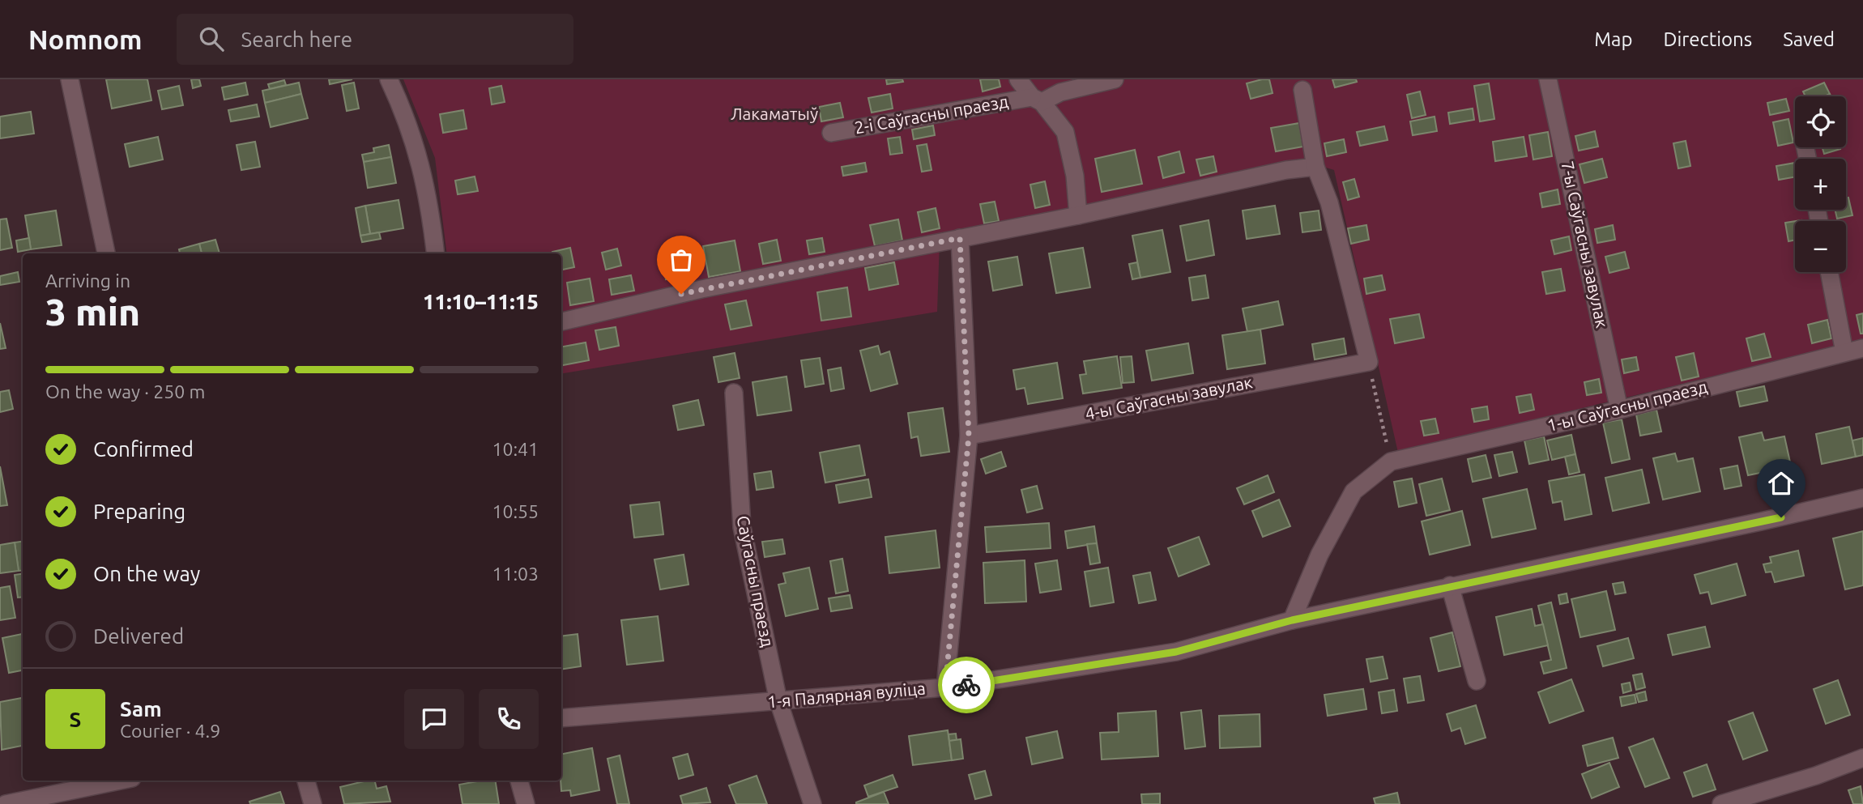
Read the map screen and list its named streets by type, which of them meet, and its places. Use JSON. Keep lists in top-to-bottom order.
{
  "streets": {
    "street": [
      "2-і Саўгасны праезд",
      "7-ы Саўгасны завулак",
      "4-ы Саўгасны завулак",
      "1-ы Саўгасны праезд",
      "Саўгасны праезд",
      "1-я Палярная вуліца"
    ]
  },
  "crossings": [
    ["7-ы Саўгасны завулак", "1-ы Саўгасны праезд"],
    ["1-ы Саўгасны праезд", "1-я Палярная вуліца"],
    ["Саўгасны праезд", "1-я Палярная вуліца"]
  ],
  "parks": ["Лакаматыў"],
  "page": {
    "header": "Nomnom",
    "search": "Search here",
    "nav": ["Map", "Directions", "Saved"],
    "map_buttons": ["+", "−"],
    "heading": ["3 min", "Arriving in", "11:10–11:15"],
    "panel": ["Sam", "Courier · 4.9"],
    "bar": "On the way · 250 m",
    "list": [
      ["Confirmed", "10:41"],
      ["Preparing", "10:55"],
      ["On the way", "11:03"],
      "Delivered"
    ],
    "round": "S"
  }
}
